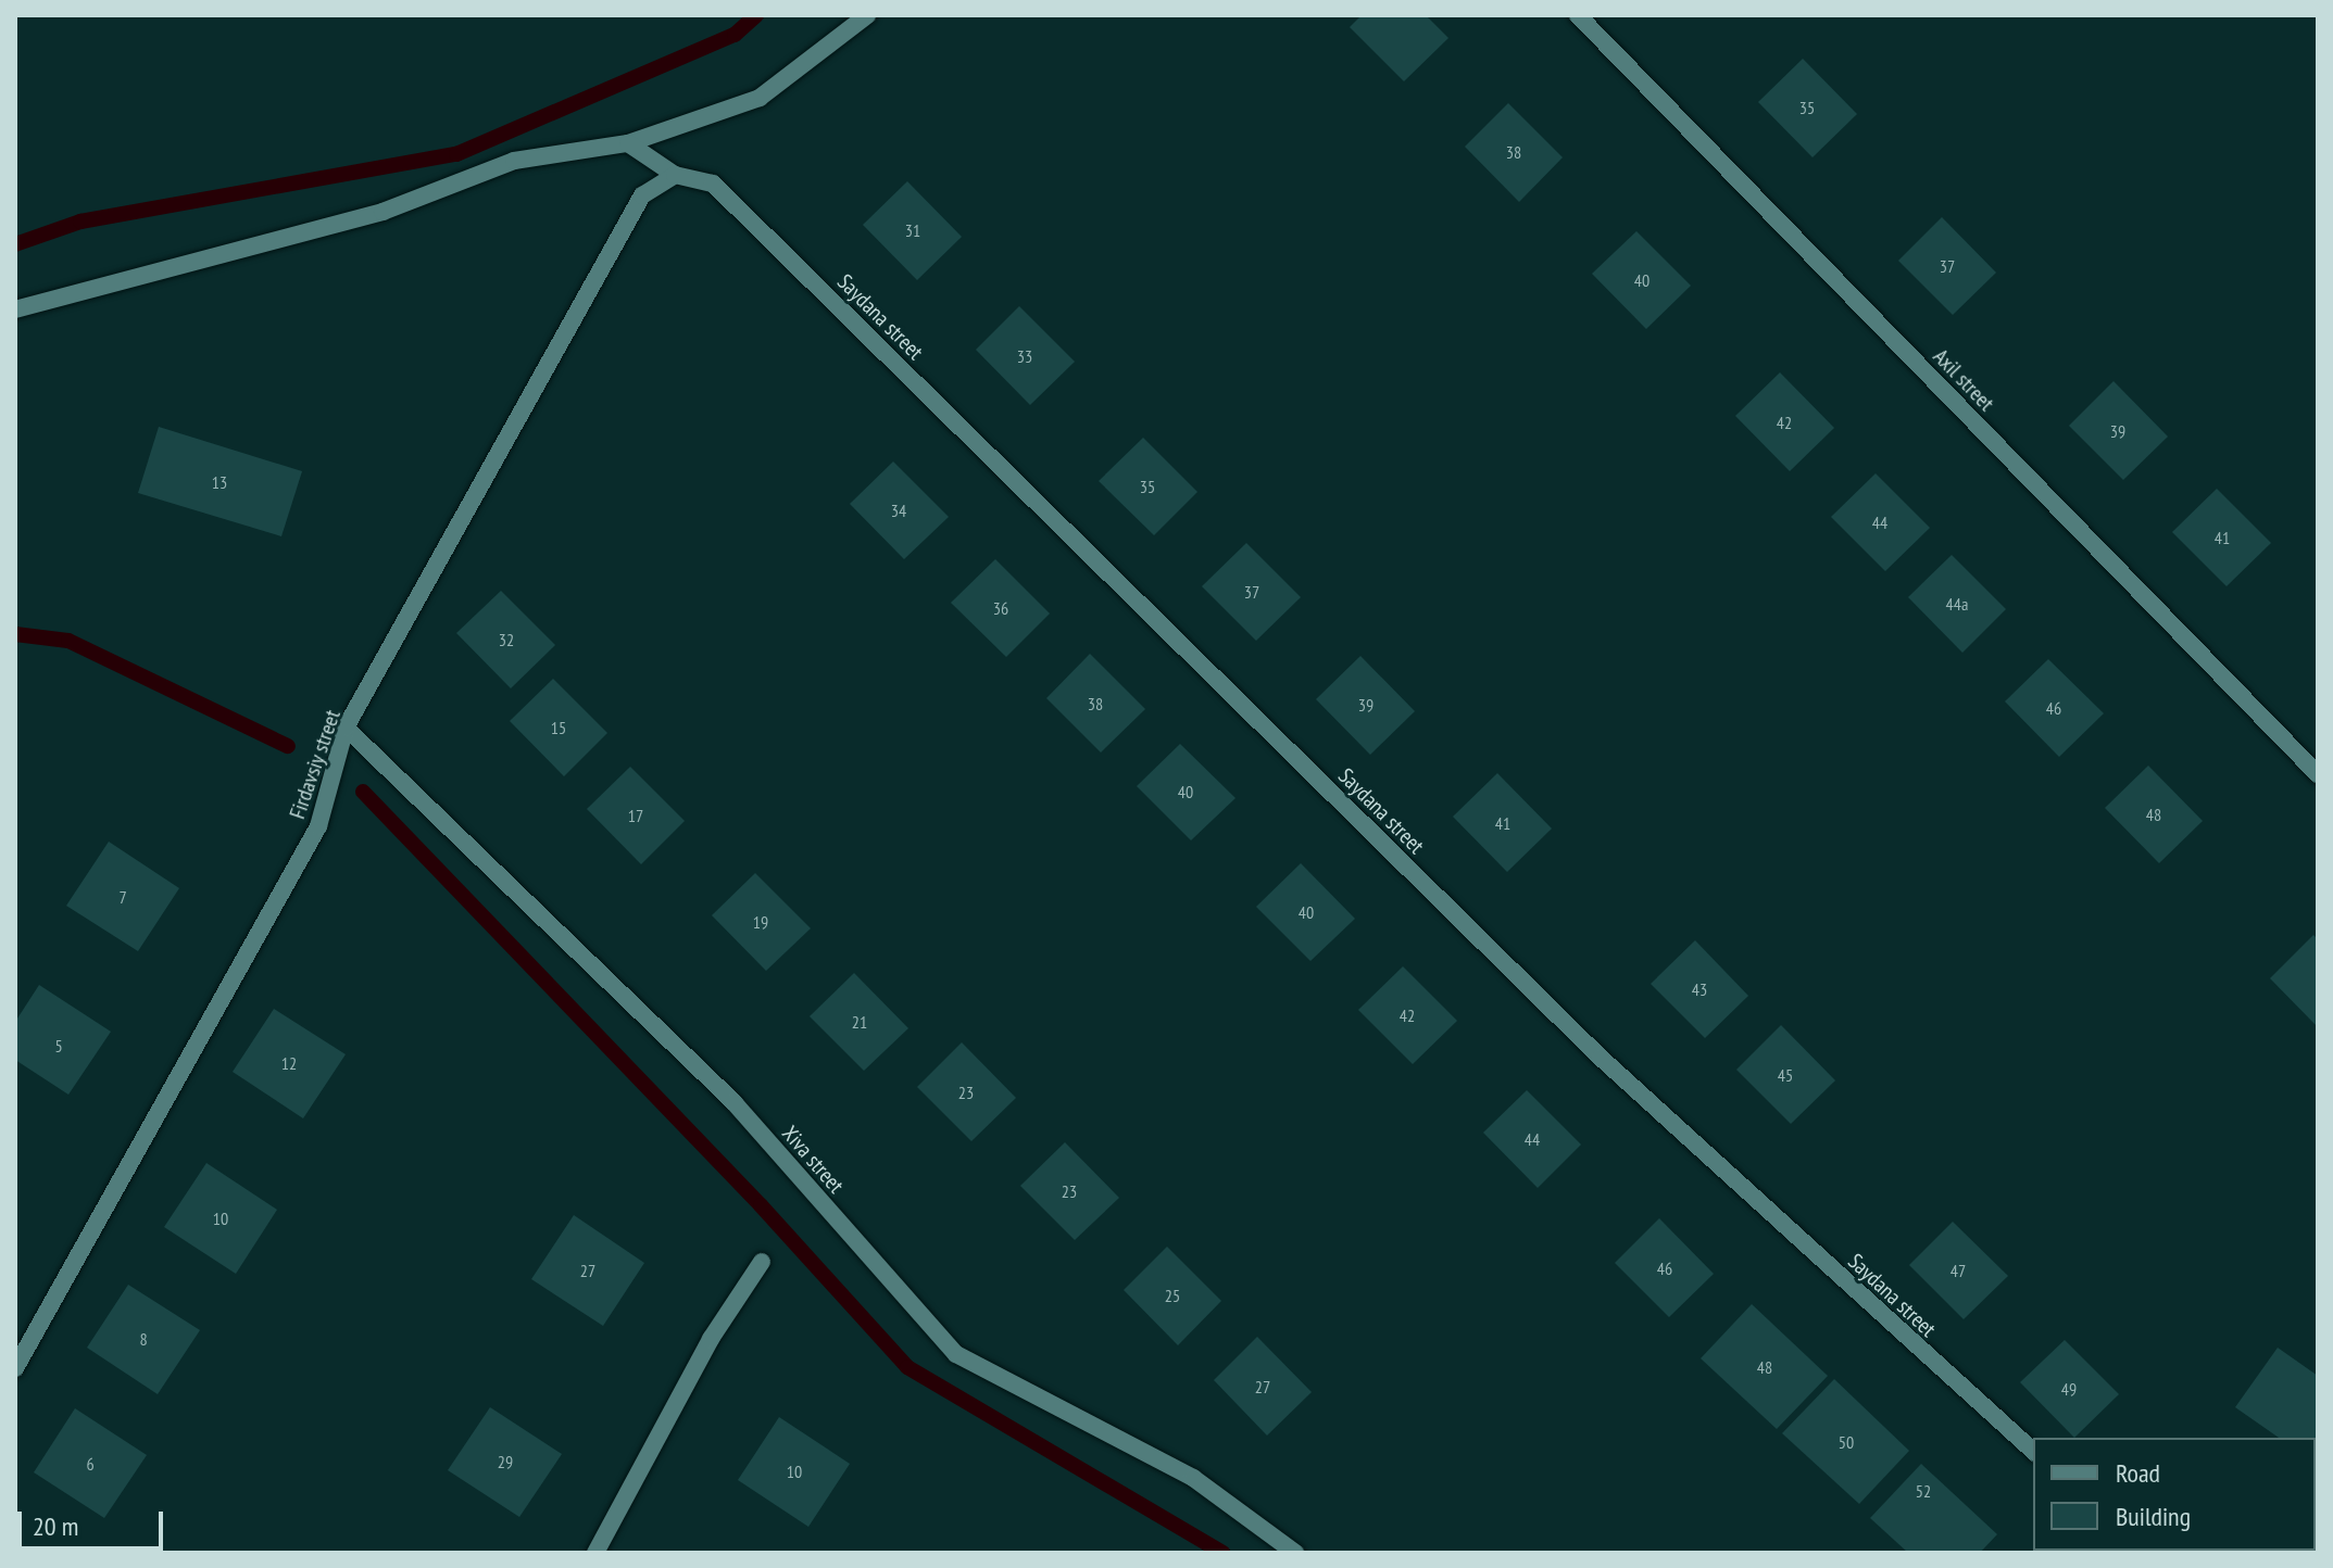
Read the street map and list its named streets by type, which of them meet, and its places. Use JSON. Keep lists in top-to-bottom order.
{
  "streets": {
    "street": [
      "Saydana street",
      "Axil street",
      "Firdavsiy street",
      "Xiva street"
    ]
  },
  "crossings": [
    ["Saydana street", "Firdavsiy street"],
    ["Firdavsiy street", "Xiva street"]
  ],
  "house_numbers": [
    "35",
    "38",
    "31",
    "37",
    "40",
    "33",
    "42",
    "39",
    "13",
    "35",
    "34",
    "44",
    "41",
    "37",
    "44a",
    "36",
    "32",
    "38",
    "39",
    "46",
    "15",
    "40",
    "48",
    "17",
    "41",
    "7",
    "40",
    "19",
    "43",
    "42",
    "21",
    "5",
    "12",
    "45",
    "23",
    "44",
    "23",
    "10",
    "46",
    "27",
    "47",
    "25",
    "8",
    "48",
    "27",
    "49",
    "50",
    "29",
    "6",
    "10",
    "52"
  ],
  "legend": ["Road", "Building"],
  "scale_bar": "20 m"
}
